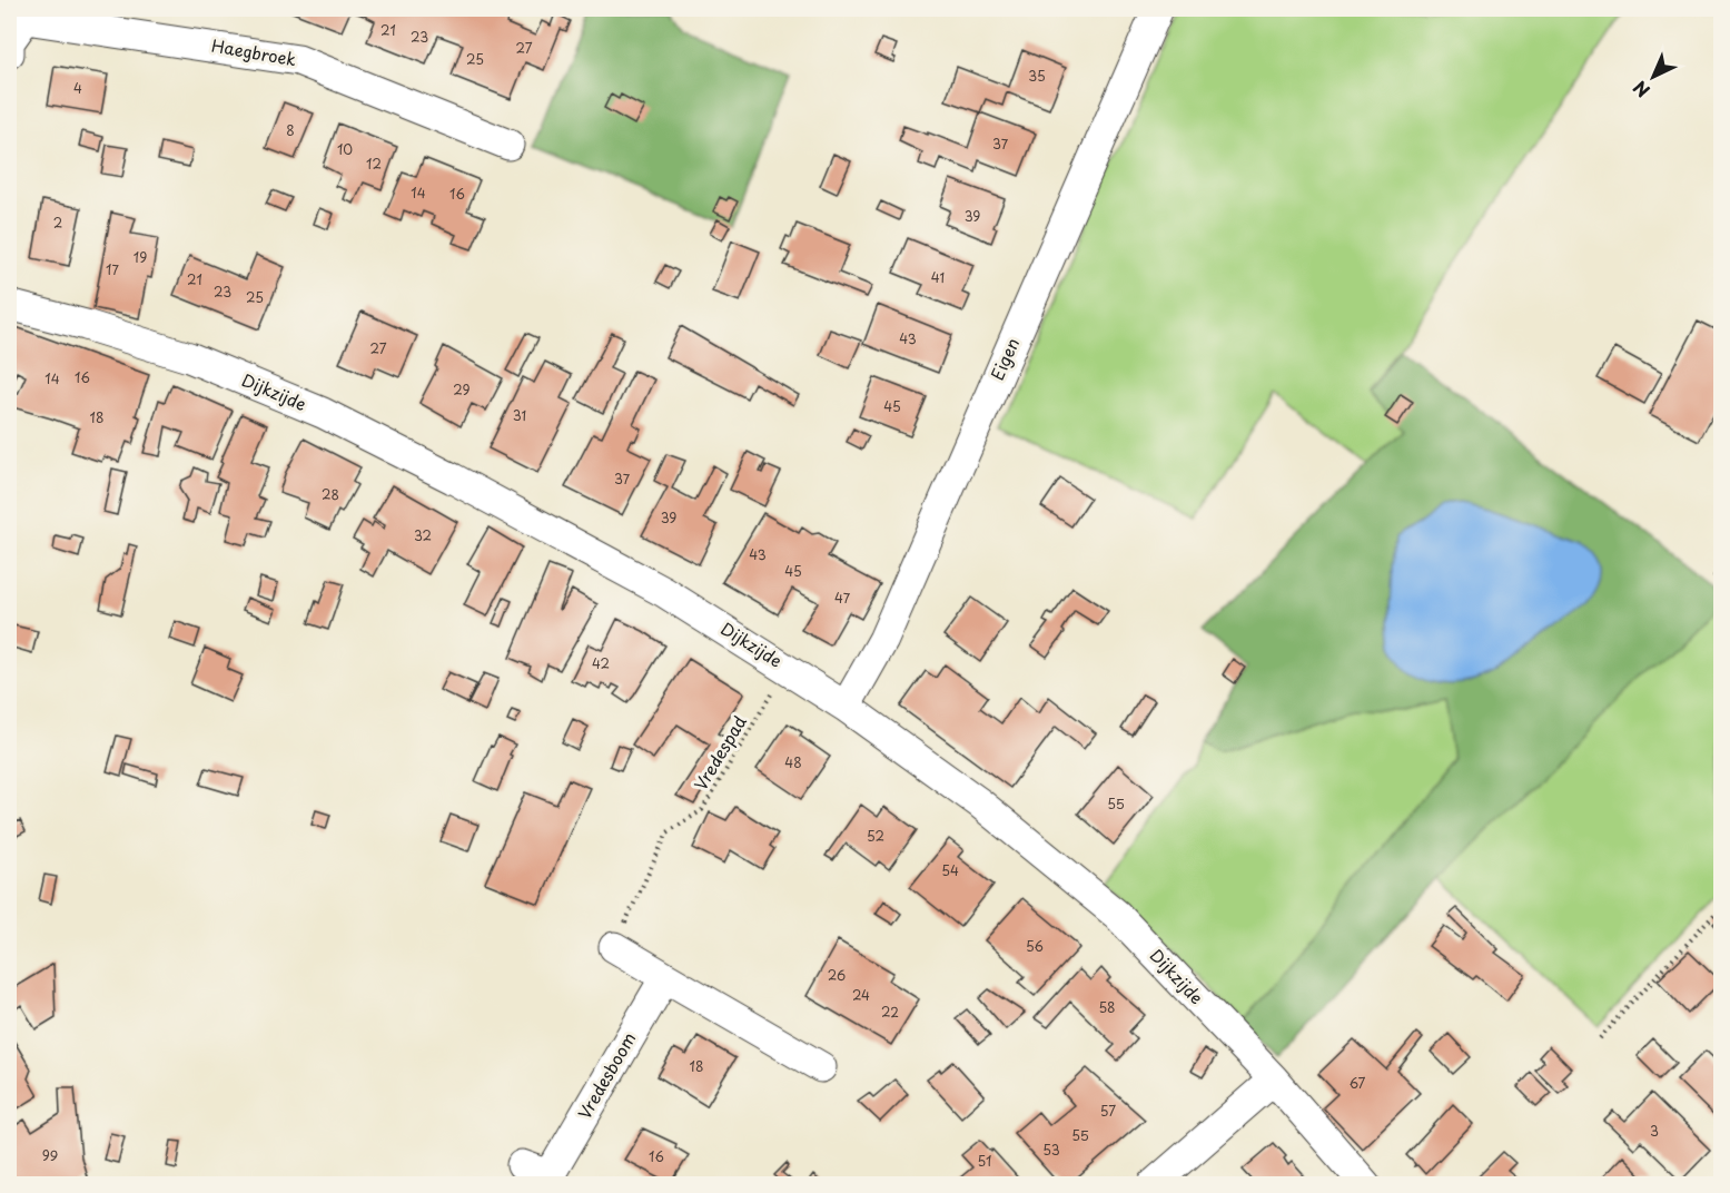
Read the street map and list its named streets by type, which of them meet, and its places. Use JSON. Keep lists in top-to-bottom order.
{
  "streets": {
    "street": [
      "Haegbroek",
      "Eigen",
      "Dijkzijde",
      "Vredesboom"
    ],
    "path": ["Vredespad"]
  },
  "crossings": [
    ["Eigen", "Dijkzijde"],
    ["Dijkzijde", "Vredespad"]
  ],
  "house_numbers": [
    "21",
    "23",
    "27",
    "25",
    "35",
    "4",
    "8",
    "37",
    "10",
    "12",
    "14",
    "16",
    "39",
    "2",
    "19",
    "17",
    "41",
    "21",
    "23",
    "25",
    "43",
    "27",
    "16",
    "14",
    "29",
    "45",
    "31",
    "18",
    "37",
    "28",
    "39",
    "32",
    "43",
    "45",
    "47",
    "42",
    "48",
    "55",
    "52",
    "54",
    "56",
    "26",
    "24",
    "58",
    "22",
    "18",
    "67",
    "57",
    "3",
    "55",
    "53",
    "99",
    "16",
    "51"
  ],
  "north": "bottom left"
}
